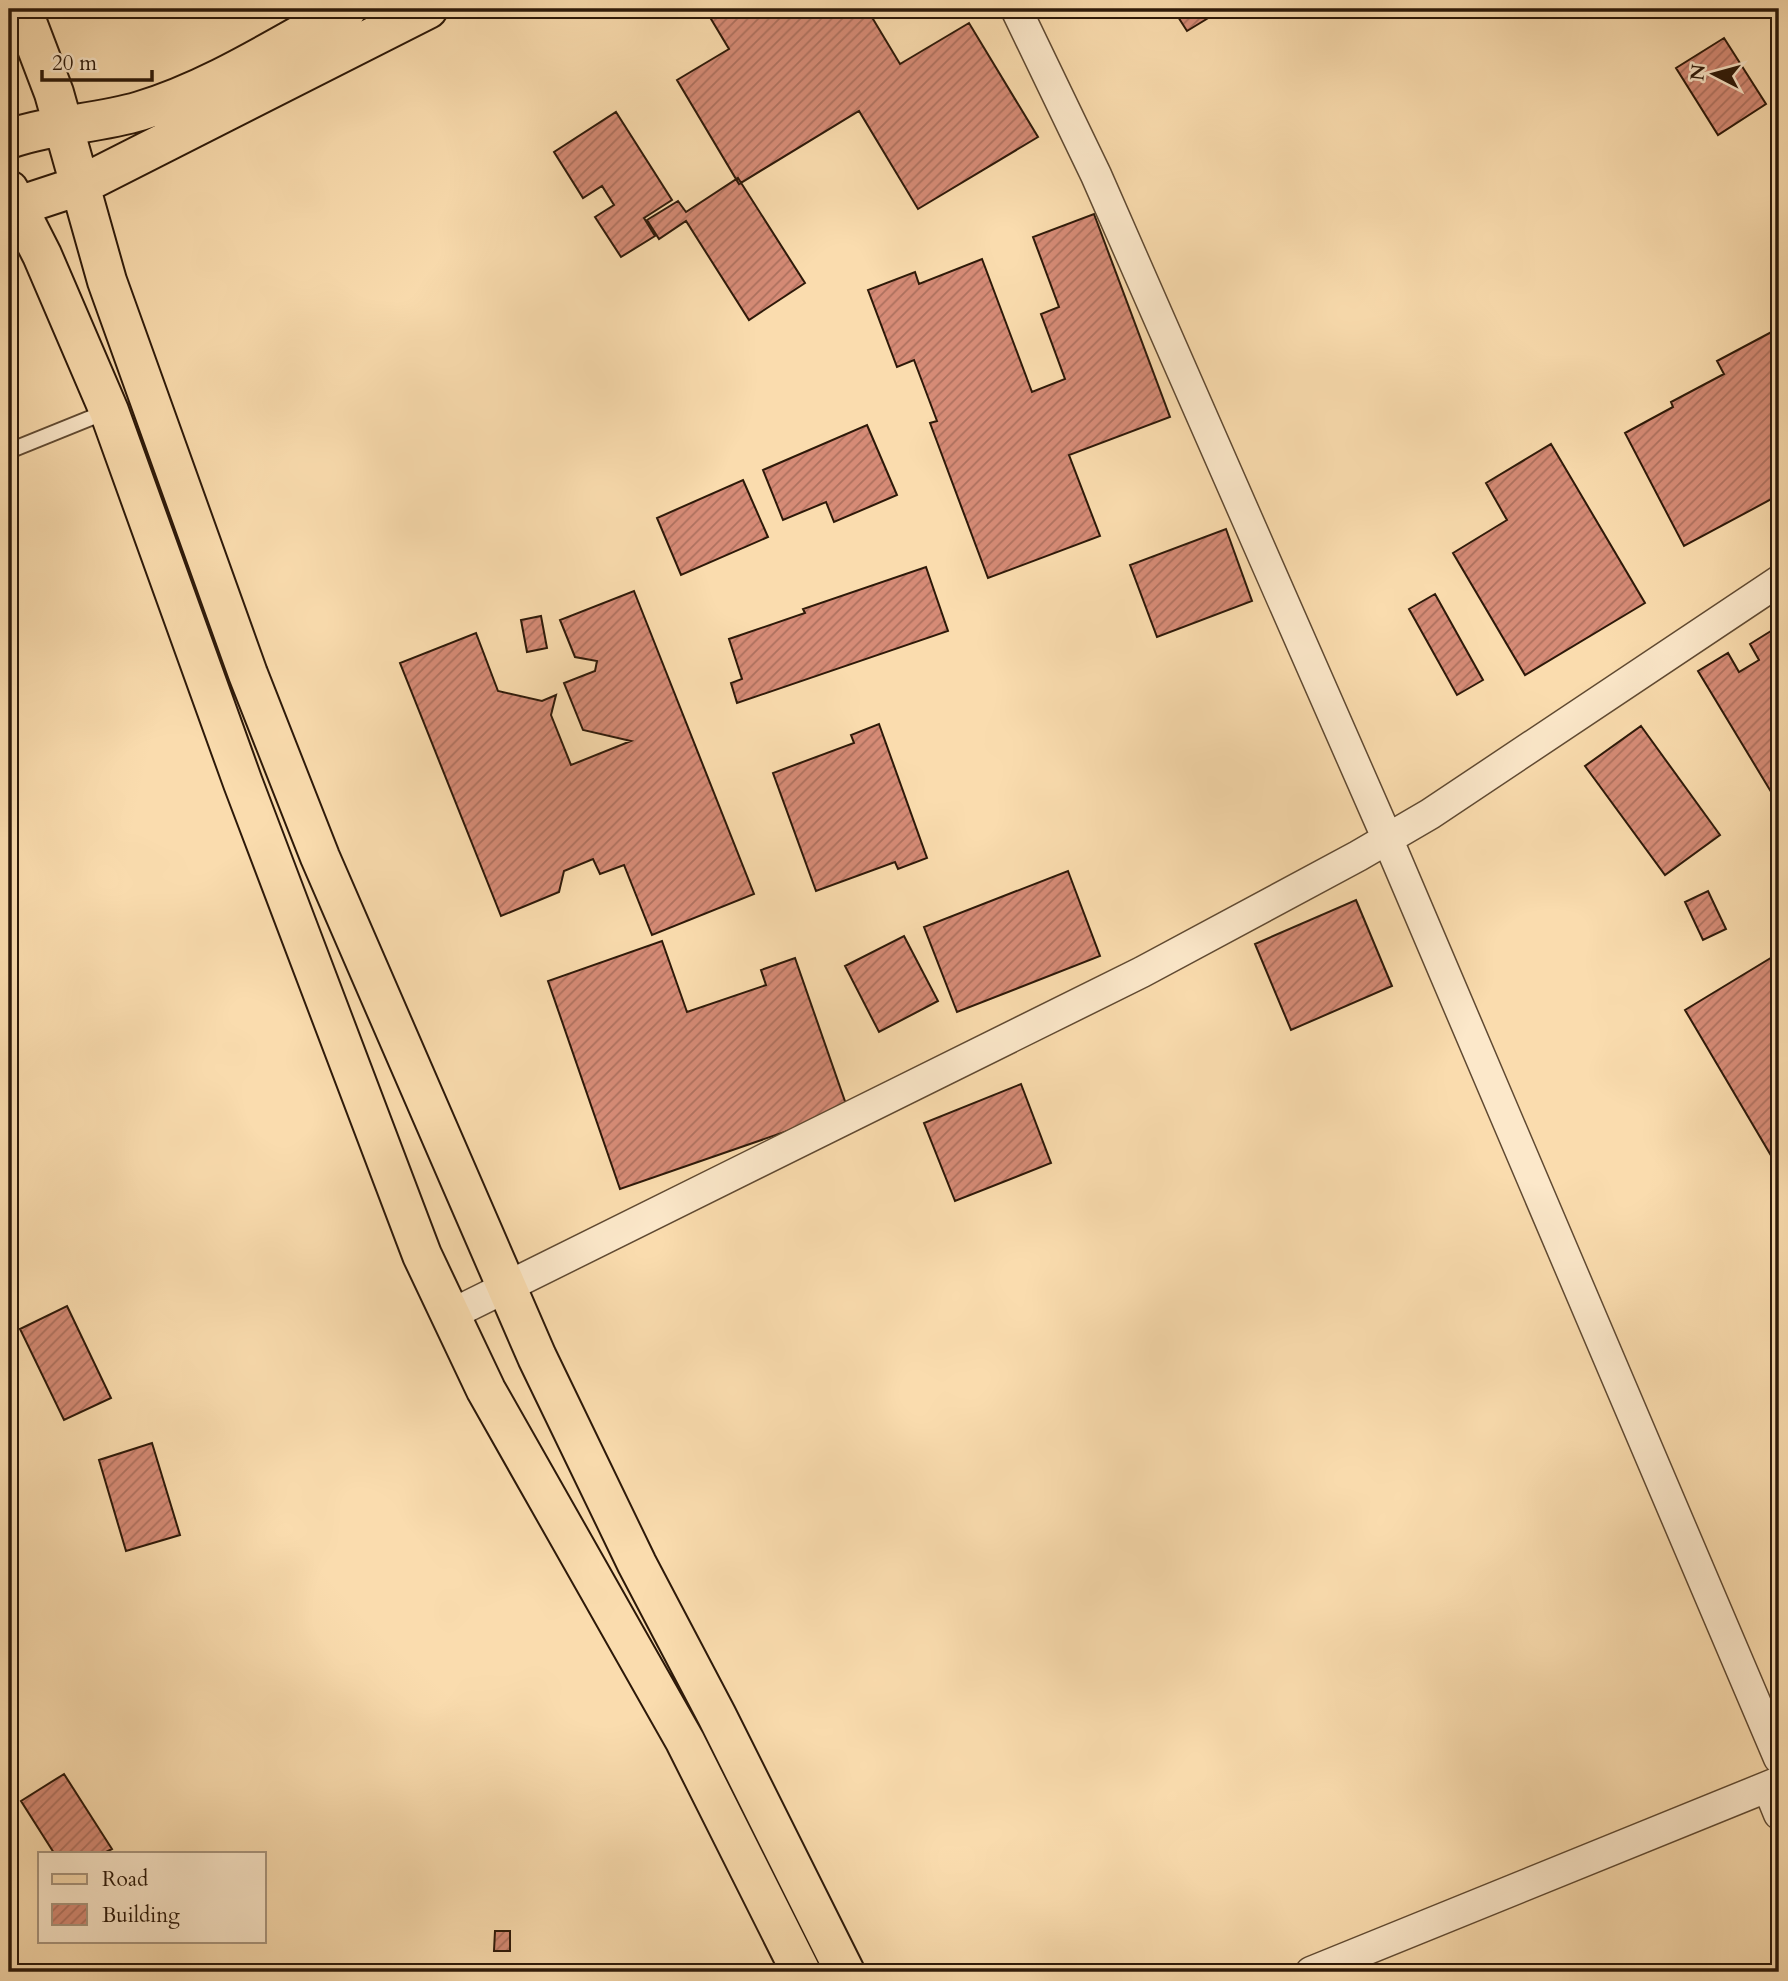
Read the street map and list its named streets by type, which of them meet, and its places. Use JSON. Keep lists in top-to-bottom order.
{
  "legend": ["Road", "Building"],
  "scale_bar": "20 m",
  "north": "left"
}
